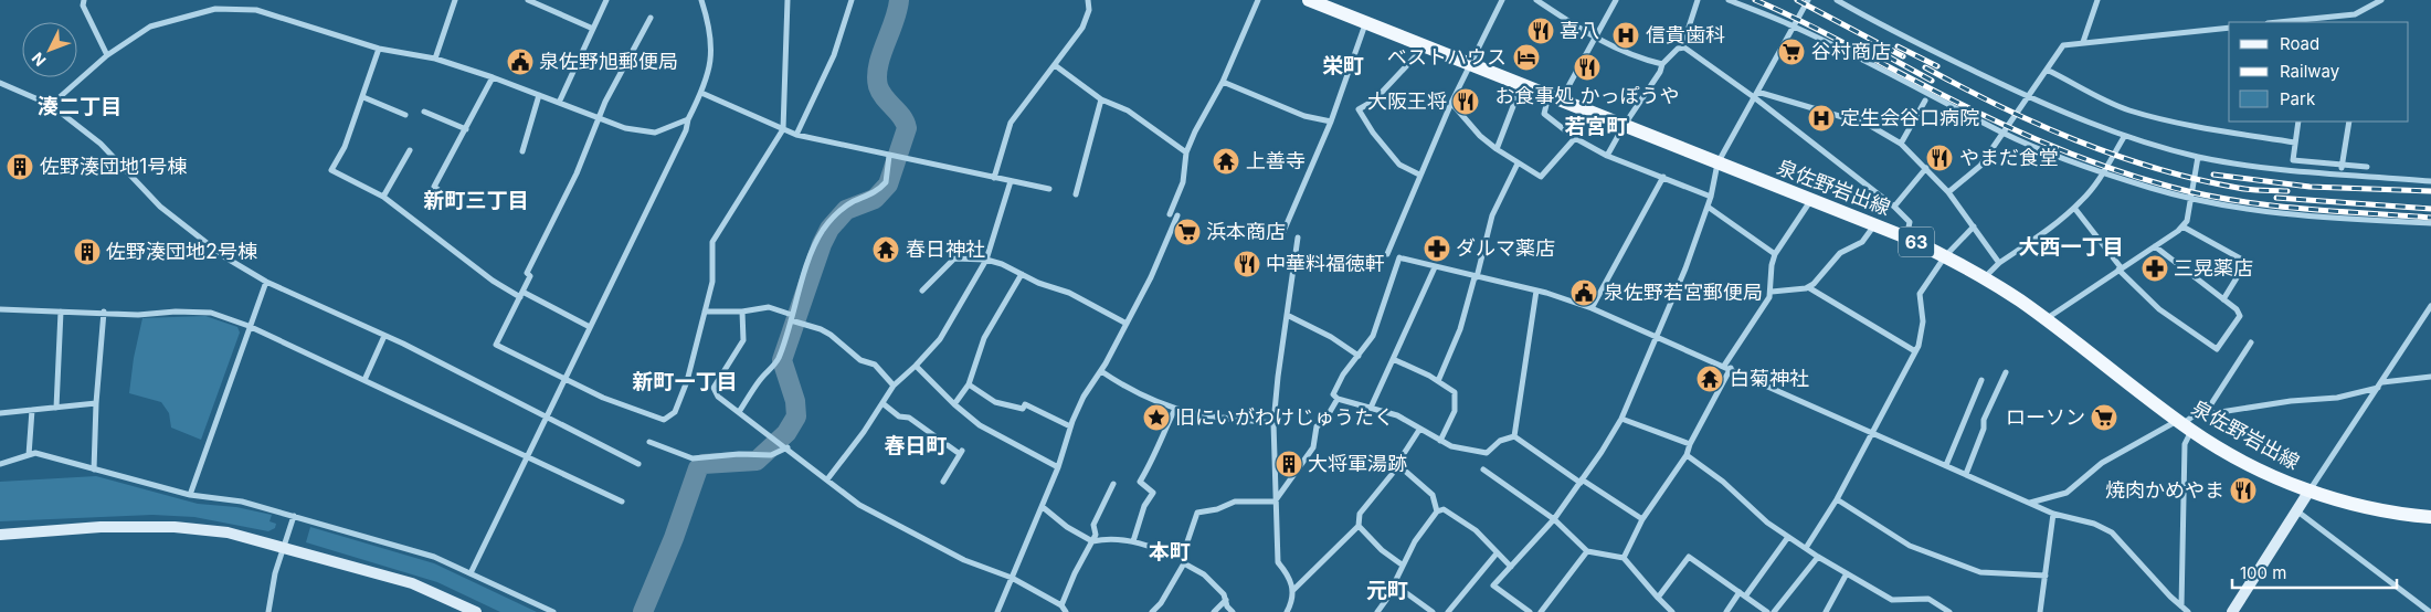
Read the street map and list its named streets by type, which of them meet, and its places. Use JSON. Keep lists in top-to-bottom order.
{
  "streets": {
    "main road": ["泉佐野岩出線", "63"]
  },
  "districts": [
    "栄町",
    "湊二丁目",
    "若宮町",
    "新町三丁目",
    "大西一丁目",
    "新町一丁目",
    "春日町",
    "本町",
    "元町"
  ],
  "places": {
    "restaurant": [
      "喜八",
      "お食事処 かっぽうや",
      "大阪王将",
      "やまだ食堂",
      "中華料福徳軒",
      "焼肉かめやま"
    ],
    "hospital": ["信貴歯科", "定生会谷口病院"],
    "supermarket": ["谷村商店", "浜本商店", "ローソン"],
    "hotel": ["ベストハウス"],
    "public building": ["泉佐野旭郵便局", "泉佐野若宮郵便局"],
    "temple": ["上善寺", "春日神社", "白菊神社"],
    "building": ["佐野湊団地1号棟", "佐野湊団地2号棟", "大将軍湯跡"],
    "pharmacy": ["ダルマ薬店", "三晃薬店"],
    "place": ["旧にいがわけじゅうたく"]
  },
  "legend": ["Road", "Railway", "Park"],
  "scale_bar": "100 m",
  "north": "bottom left"
}
